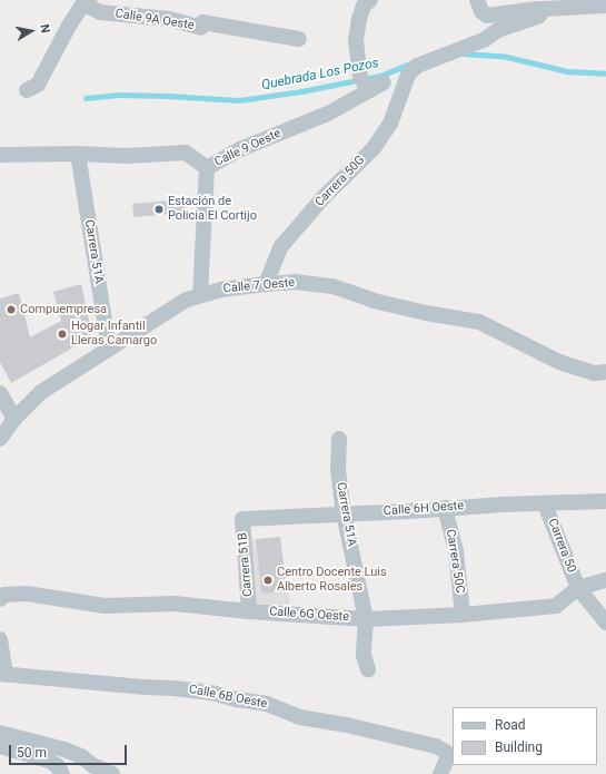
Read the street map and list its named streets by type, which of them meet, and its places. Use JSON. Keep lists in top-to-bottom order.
{
  "streets": {
    "street": [
      "Calle 9A Oeste",
      "Calle 9 Oeste",
      "Carrera 50G",
      "Carrera 51A",
      "Calle 7 Oeste",
      "Calle 6H Oeste",
      "Carrera 50",
      "Carrera 50C",
      "Carrera 51B",
      "Calle 6G Oeste",
      "Calle 6B Oeste"
    ]
  },
  "crossings": [
    ["Calle 9 Oeste", "Carrera 51A"],
    ["Carrera 50G", "Calle 7 Oeste"],
    ["Carrera 51A", "Calle 7 Oeste"],
    ["Carrera 51A", "Calle 6H Oeste"],
    ["Carrera 51A", "Calle 6G Oeste"],
    ["Calle 6H Oeste", "Carrera 50"],
    ["Calle 6H Oeste", "Carrera 50C"],
    ["Calle 6H Oeste", "Carrera 51B"],
    ["Carrera 50", "Calle 6G Oeste"],
    ["Carrera 50C", "Calle 6G Oeste"],
    ["Carrera 51B", "Calle 6G Oeste"]
  ],
  "water": ["Quebrada Los Pozos"],
  "places": [
    "Estación de Policia El Cortijo",
    "Compuempresa",
    "Hogar Infantil Lleras Camargo",
    "Centro Docente Luis Alberto Rosales"
  ],
  "legend": ["Road", "Building"],
  "scale_bar": "50 m",
  "north": "right"
}
